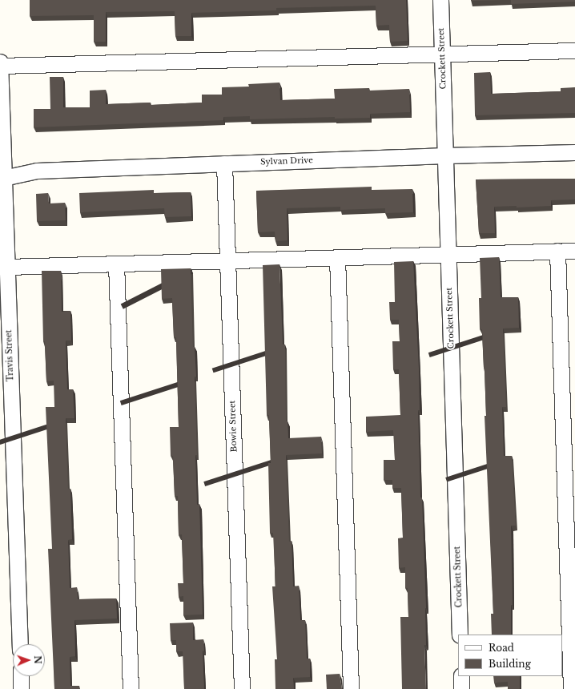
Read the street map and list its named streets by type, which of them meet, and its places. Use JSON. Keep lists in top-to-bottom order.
{
  "streets": {
    "street": [
      "Crockett Street",
      "Sylvan Drive",
      "Travis Street",
      "Bowie Street"
    ]
  },
  "crossings": [
    ["Crockett Street", "Sylvan Drive"],
    ["Sylvan Drive", "Travis Street"],
    ["Sylvan Drive", "Bowie Street"]
  ],
  "legend": ["Road", "Building"],
  "north": "right"
}
